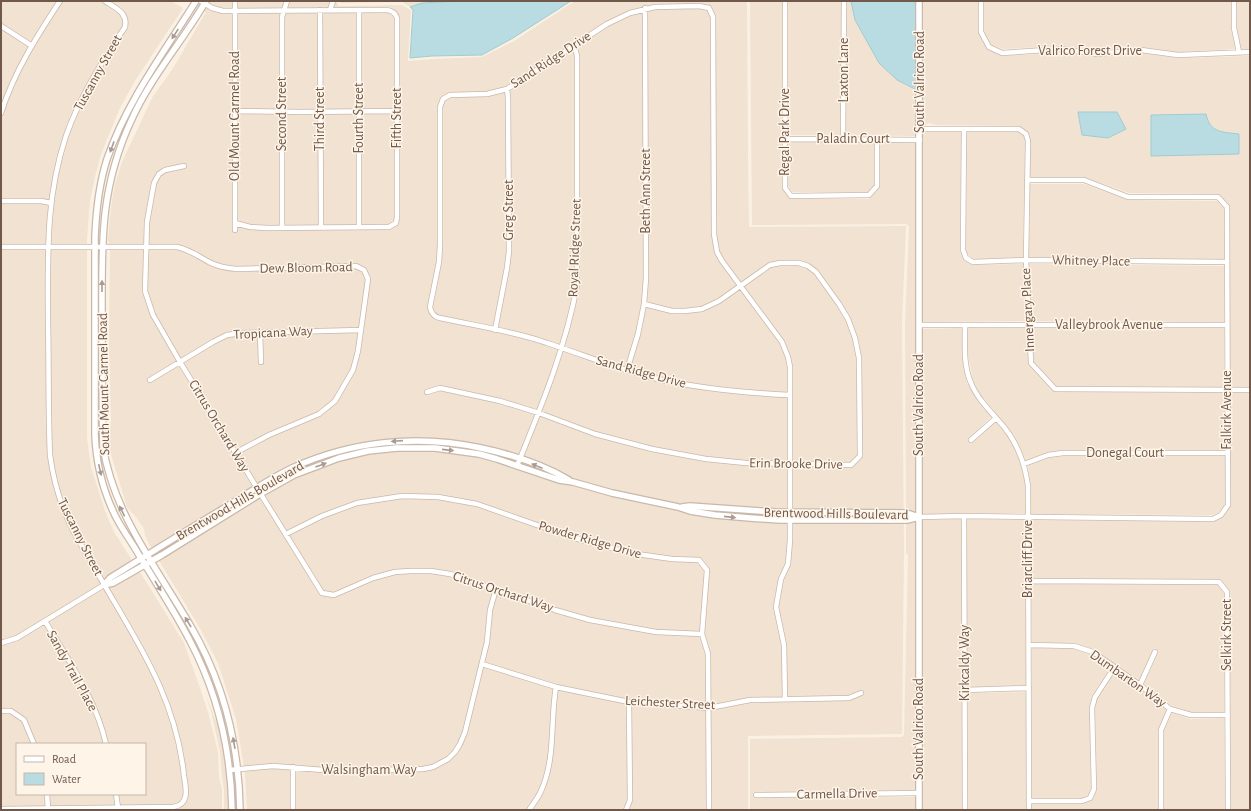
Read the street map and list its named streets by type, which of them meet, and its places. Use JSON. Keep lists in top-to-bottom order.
{
  "streets": {
    "street": [
      "Valrico Forest Drive",
      "Sand Ridge Drive",
      "Laxton Lane",
      "Tuscanny Street",
      "South Valrico Road",
      "Second Street",
      "Old Mount Carmel Road",
      "Fourth Street",
      "Fifth Street",
      "Third Street",
      "Regal Park Drive",
      "Paladin Court",
      "Beth Ann Street",
      "Greg Street",
      "Royal Ridge Street",
      "Whitney Place",
      "Dew Bloom Road",
      "Innergary Place",
      "Valleybrook Avenue",
      "Tropicana Way",
      "South Mount Carmel Road",
      "Falkirk Avenue",
      "Citrus Orchard Way",
      "Donegal Court",
      "Erin Brooke Drive",
      "Brentwood Hills Boulevard",
      "Powder Ridge Drive",
      "Briarcliff Drive",
      "Selkirk Street",
      "Kirkcaldy Way",
      "Sandy Trail Place",
      "Dumbarton Way",
      "Leichester Street",
      "Walsingham Way",
      "Carmella Drive"
    ]
  },
  "crossings": [
    ["Sand Ridge Drive", "Beth Ann Street"],
    ["Sand Ridge Drive", "Greg Street"],
    ["Sand Ridge Drive", "Royal Ridge Street"],
    ["Sand Ridge Drive", "Erin Brooke Drive"],
    ["Sand Ridge Drive", "Brentwood Hills Boulevard"],
    ["Sand Ridge Drive", "Leichester Street"],
    ["Laxton Lane", "Paladin Court"],
    ["Tuscanny Street", "Dew Bloom Road"],
    ["Tuscanny Street", "Brentwood Hills Boulevard"],
    ["South Valrico Road", "Paladin Court"],
    ["South Valrico Road", "Innergary Place"],
    ["South Valrico Road", "Valleybrook Avenue"],
    ["South Valrico Road", "Falkirk Avenue"],
    ["South Valrico Road", "Brentwood Hills Boulevard"],
    ["South Valrico Road", "Carmella Drive"],
    ["Fourth Street", "Fifth Street"],
    ["Regal Park Drive", "Paladin Court"],
    ["Beth Ann Street", "Erin Brooke Drive"],
    ["Royal Ridge Street", "Erin Brooke Drive"],
    ["Royal Ridge Street", "Brentwood Hills Boulevard"],
    ["Whitney Place", "Innergary Place"],
    ["Whitney Place", "Falkirk Avenue"],
    ["Dew Bloom Road", "Tropicana Way"],
    ["Dew Bloom Road", "South Mount Carmel Road"],
    ["Dew Bloom Road", "Citrus Orchard Way"],
    ["Innergary Place", "Valleybrook Avenue"],
    ["Innergary Place", "Falkirk Avenue"],
    ["Valleybrook Avenue", "Falkirk Avenue"],
    ["Valleybrook Avenue", "Briarcliff Drive"],
    ["Tropicana Way", "Citrus Orchard Way"],
    ["South Mount Carmel Road", "Brentwood Hills Boulevard"],
    ["South Mount Carmel Road", "Walsingham Way"],
    ["Falkirk Avenue", "Donegal Court"],
    ["Falkirk Avenue", "Brentwood Hills Boulevard"],
    ["Falkirk Avenue", "Briarcliff Drive"],
    ["Falkirk Avenue", "Kirkcaldy Way"],
    ["Citrus Orchard Way", "Brentwood Hills Boulevard"],
    ["Citrus Orchard Way", "Powder Ridge Drive"],
    ["Citrus Orchard Way", "Walsingham Way"],
    ["Donegal Court", "Briarcliff Drive"],
    ["Brentwood Hills Boulevard", "Sandy Trail Place"],
    ["Powder Ridge Drive", "Leichester Street"],
    ["Briarcliff Drive", "Selkirk Street"],
    ["Briarcliff Drive", "Dumbarton Way"],
    ["Selkirk Street", "Dumbarton Way"],
    ["Leichester Street", "Walsingham Way"]
  ],
  "legend": ["Road", "Water"]
}
